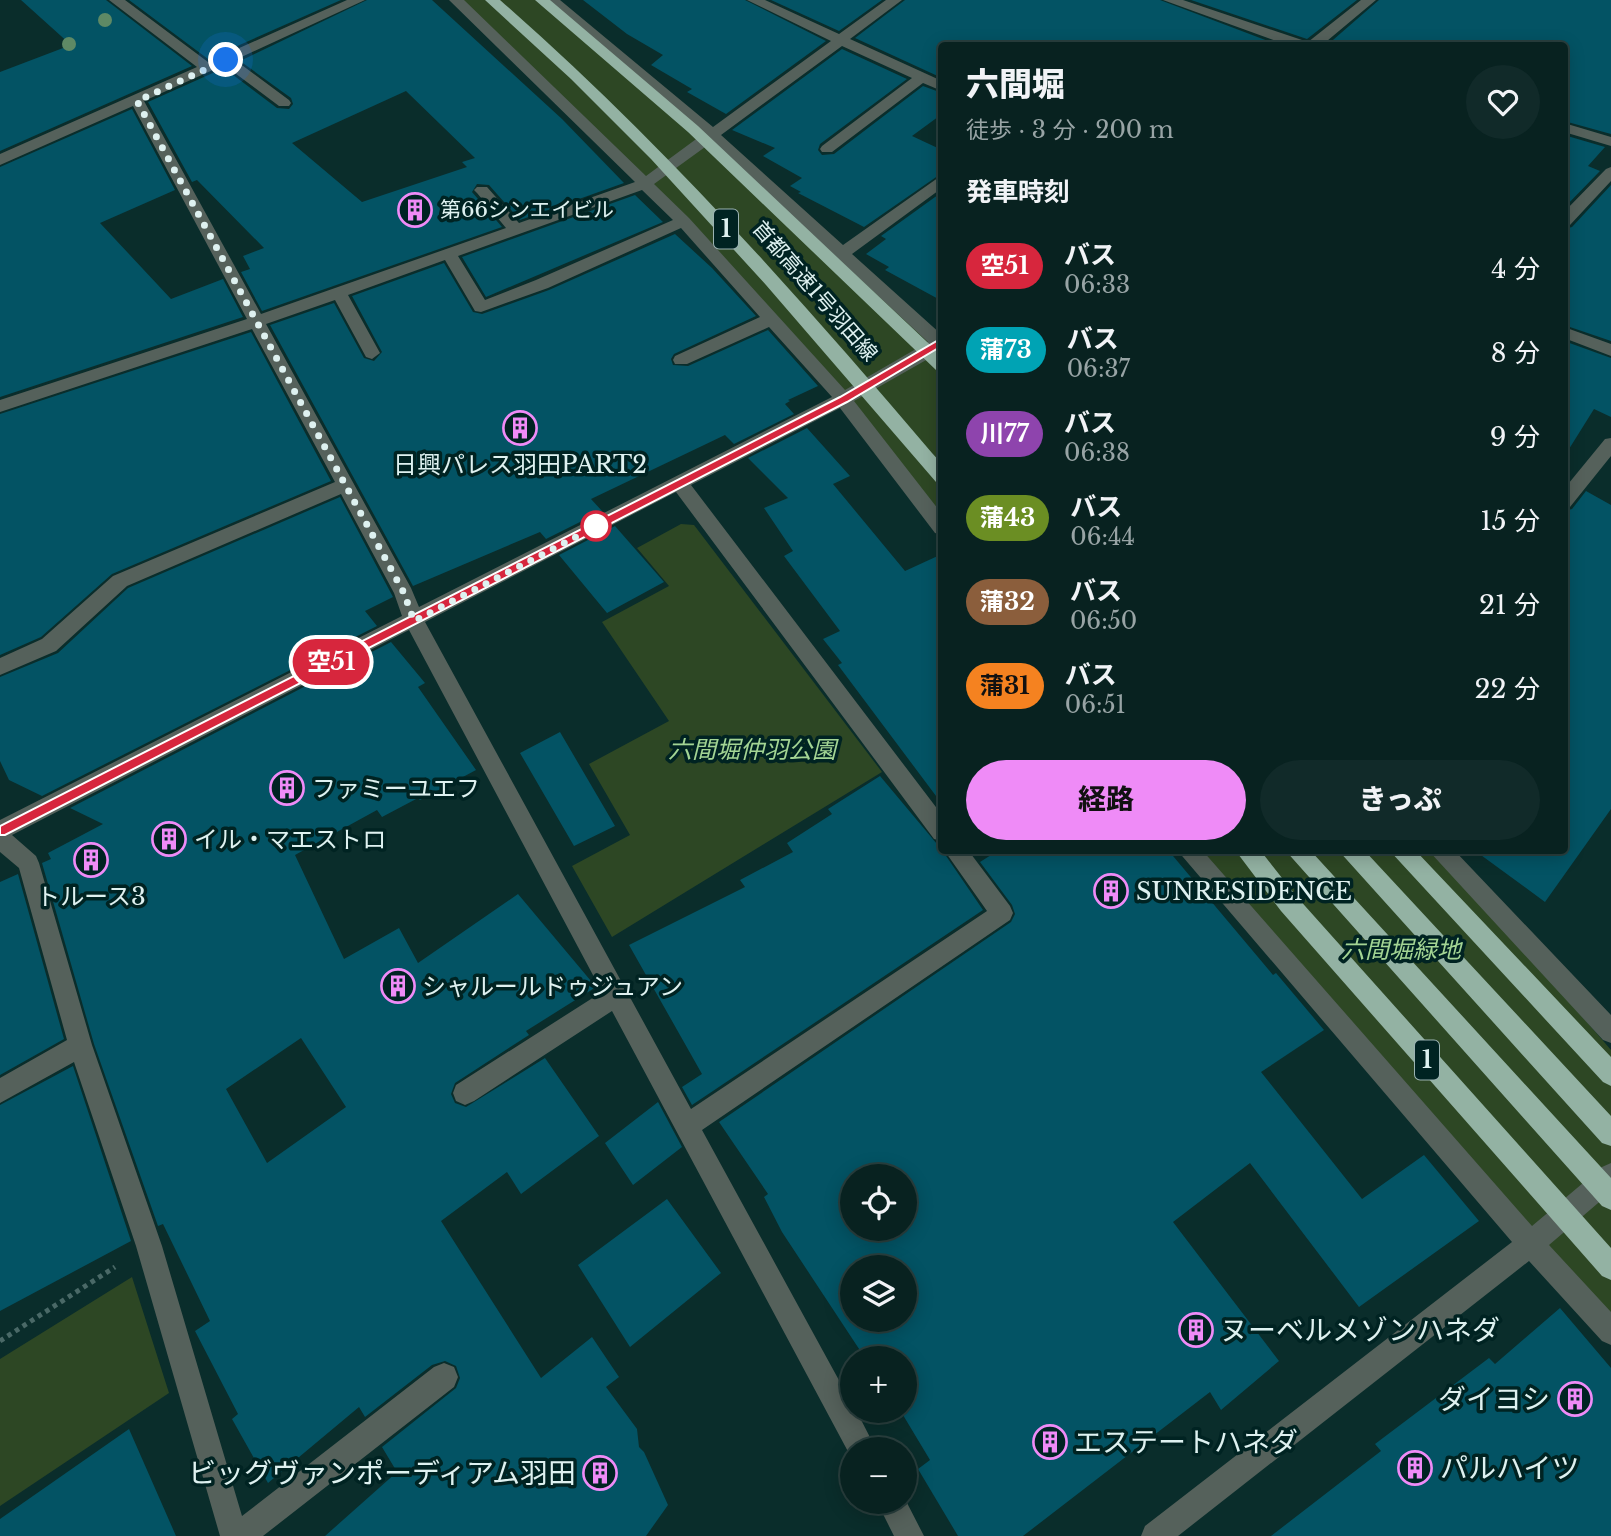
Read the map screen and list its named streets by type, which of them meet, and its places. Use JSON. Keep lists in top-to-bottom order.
{
  "streets": {
    "highway": ["1", "首都高速1号羽田線"]
  },
  "parks": ["六間堀仲羽公園", "六間堀緑地"],
  "places": {
    "building": [
      "第66シンエイビル",
      "日興パレス羽田PART2",
      "ファミーユエフ",
      "イル・マエストロ",
      "トルース3",
      "SUNRESIDENCE",
      "シャルールドゥジュアン",
      "ヌーベルメゾンハネダ",
      "ダイヨシ",
      "エステートハネダ",
      "パルハイツ",
      "ビッグヴァンポーディアム羽田"
    ]
  },
  "lines": ["bus line 空51"],
  "page": {
    "on_map": "空51",
    "heading": [
      ["六間堀", "徒歩 · 3 分 · 200 m"],
      "発車時刻"
    ],
    "list": [
      {
        "mark": "空51",
        "name": "バス",
        "note": "06:33",
        "value": "4 分"
      },
      {
        "mark": "蒲73",
        "name": "バス",
        "note": "06:37",
        "value": "8 分"
      },
      {
        "mark": "川77",
        "name": "バス",
        "note": "06:38",
        "value": "9 分"
      },
      {
        "mark": "蒲43",
        "name": "バス",
        "note": "06:44",
        "value": "15 分"
      },
      {
        "mark": "蒲32",
        "name": "バス",
        "note": "06:50",
        "value": "21 分"
      },
      {
        "mark": "蒲31",
        "name": "バス",
        "note": "06:51",
        "value": "22 分"
      }
    ],
    "buttons": ["経路", "きっぷ"],
    "map_buttons": ["+", "−"]
  }
}
